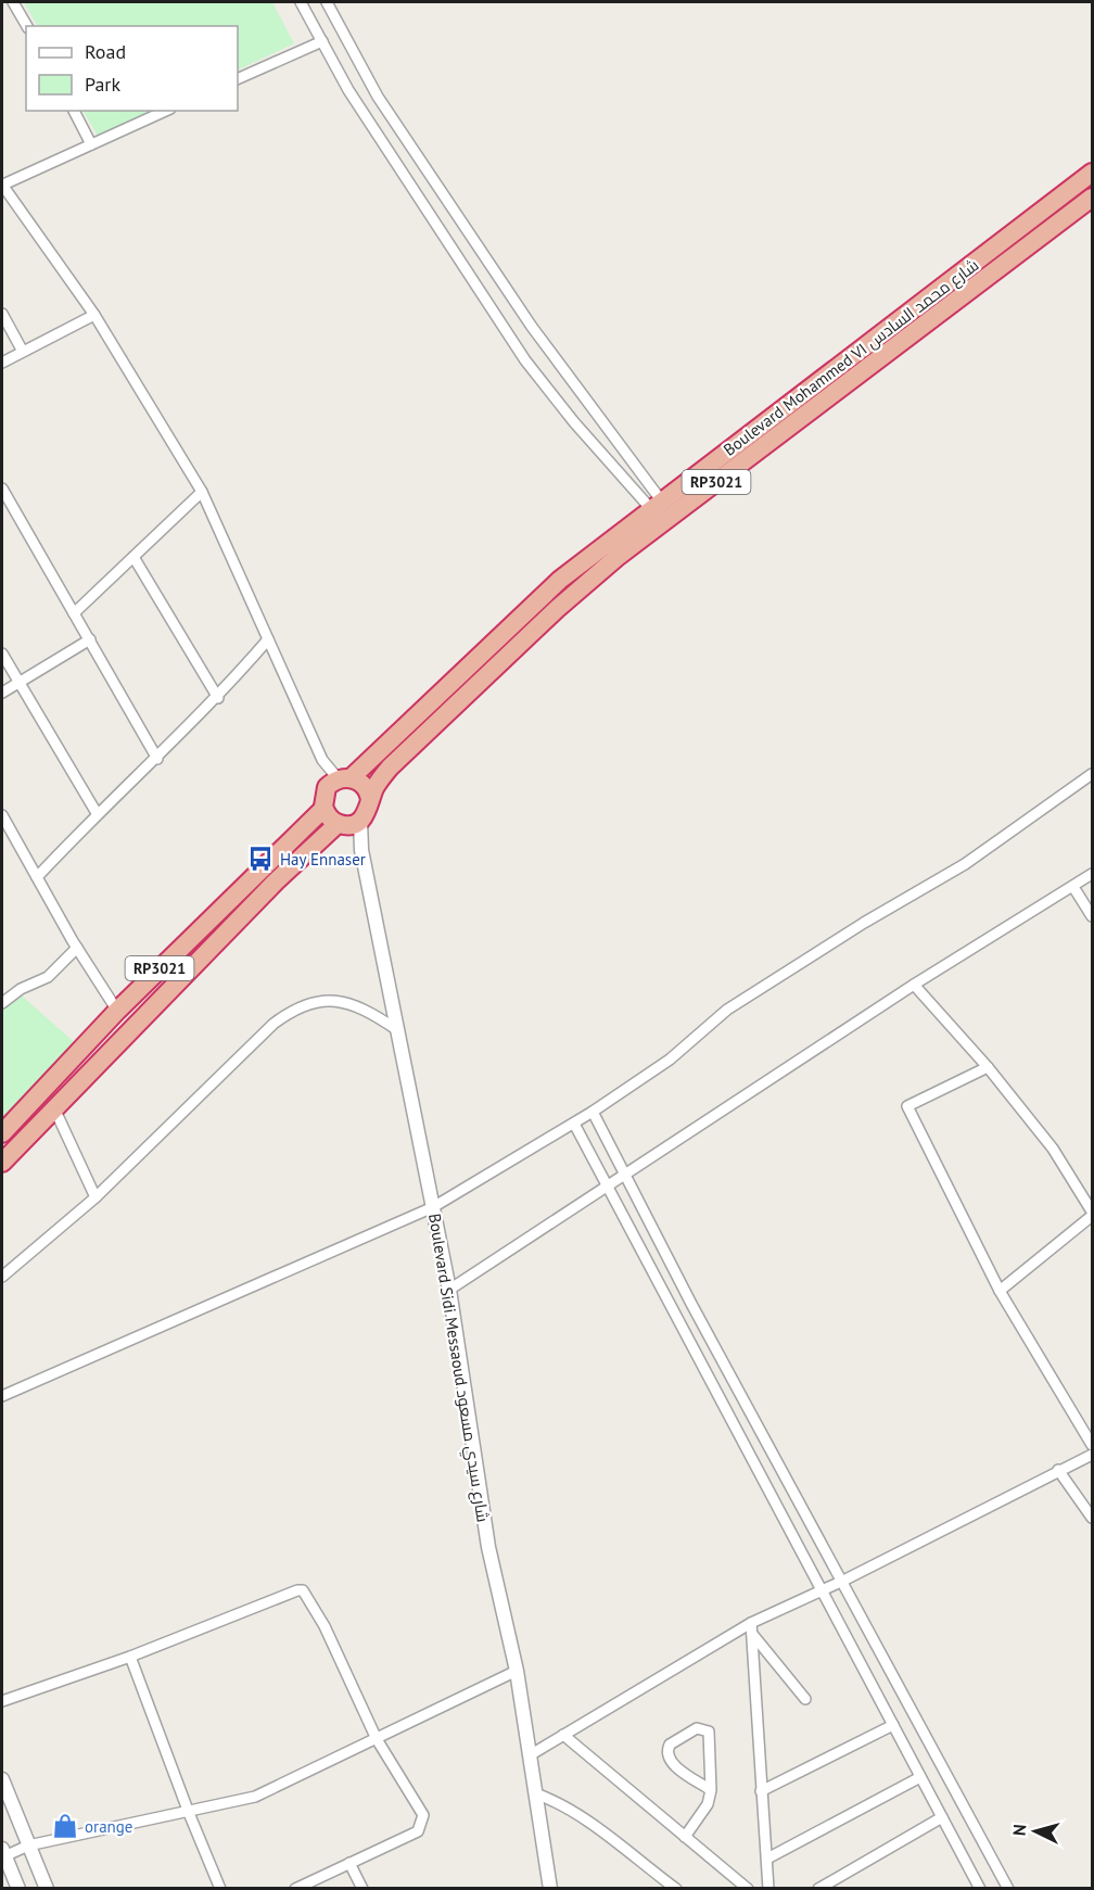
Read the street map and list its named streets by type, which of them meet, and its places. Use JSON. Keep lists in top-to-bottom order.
{
  "streets": {
    "highway": ["Boulevard Mohammed VI شارع محمد السادس", "RP3021"],
    "street": ["Boulevard Sidi Messaoud شارع سيدي مسعود"]
  },
  "crossings": [
    ["Boulevard Mohammed VI شارع محمد السادس", "RP3021"],
    ["Boulevard Mohammed VI شارع محمد السادس", "Boulevard Sidi Messaoud شارع سيدي مسعود"],
    ["RP3021", "Boulevard Sidi Messaoud شارع سيدي مسعود"]
  ],
  "places": {
    "bus stop": ["Hay Ennaser"],
    "shop": ["orange"]
  },
  "legend": ["Road", "Park"],
  "north": "left"
}
